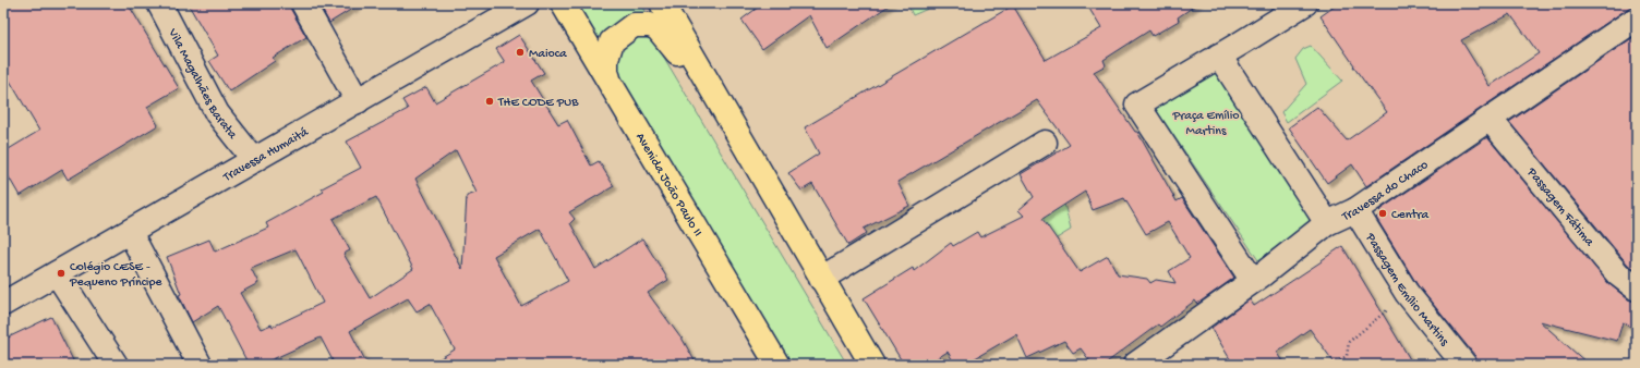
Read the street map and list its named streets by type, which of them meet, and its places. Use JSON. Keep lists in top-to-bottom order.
{
  "streets": {
    "main road": ["Avenida João Paulo II"],
    "street": [
      "Vila Magalhães Barata",
      "Travessa Humaitá",
      "Travessa do Chaco",
      "Passagem Fátima",
      "Passagem Emílio Martins"
    ]
  },
  "crossings": [
    ["Vila Magalhães Barata", "Travessa Humaitá"],
    ["Travessa do Chaco", "Passagem Fátima"],
    ["Travessa do Chaco", "Passagem Emílio Martins"]
  ],
  "parks": ["Praça Emílio Martins"],
  "places": [
    "Maioca",
    "THE CODE PUB",
    "Centra",
    "Colégio CESE - Pequeno Príncipe"
  ]
}
